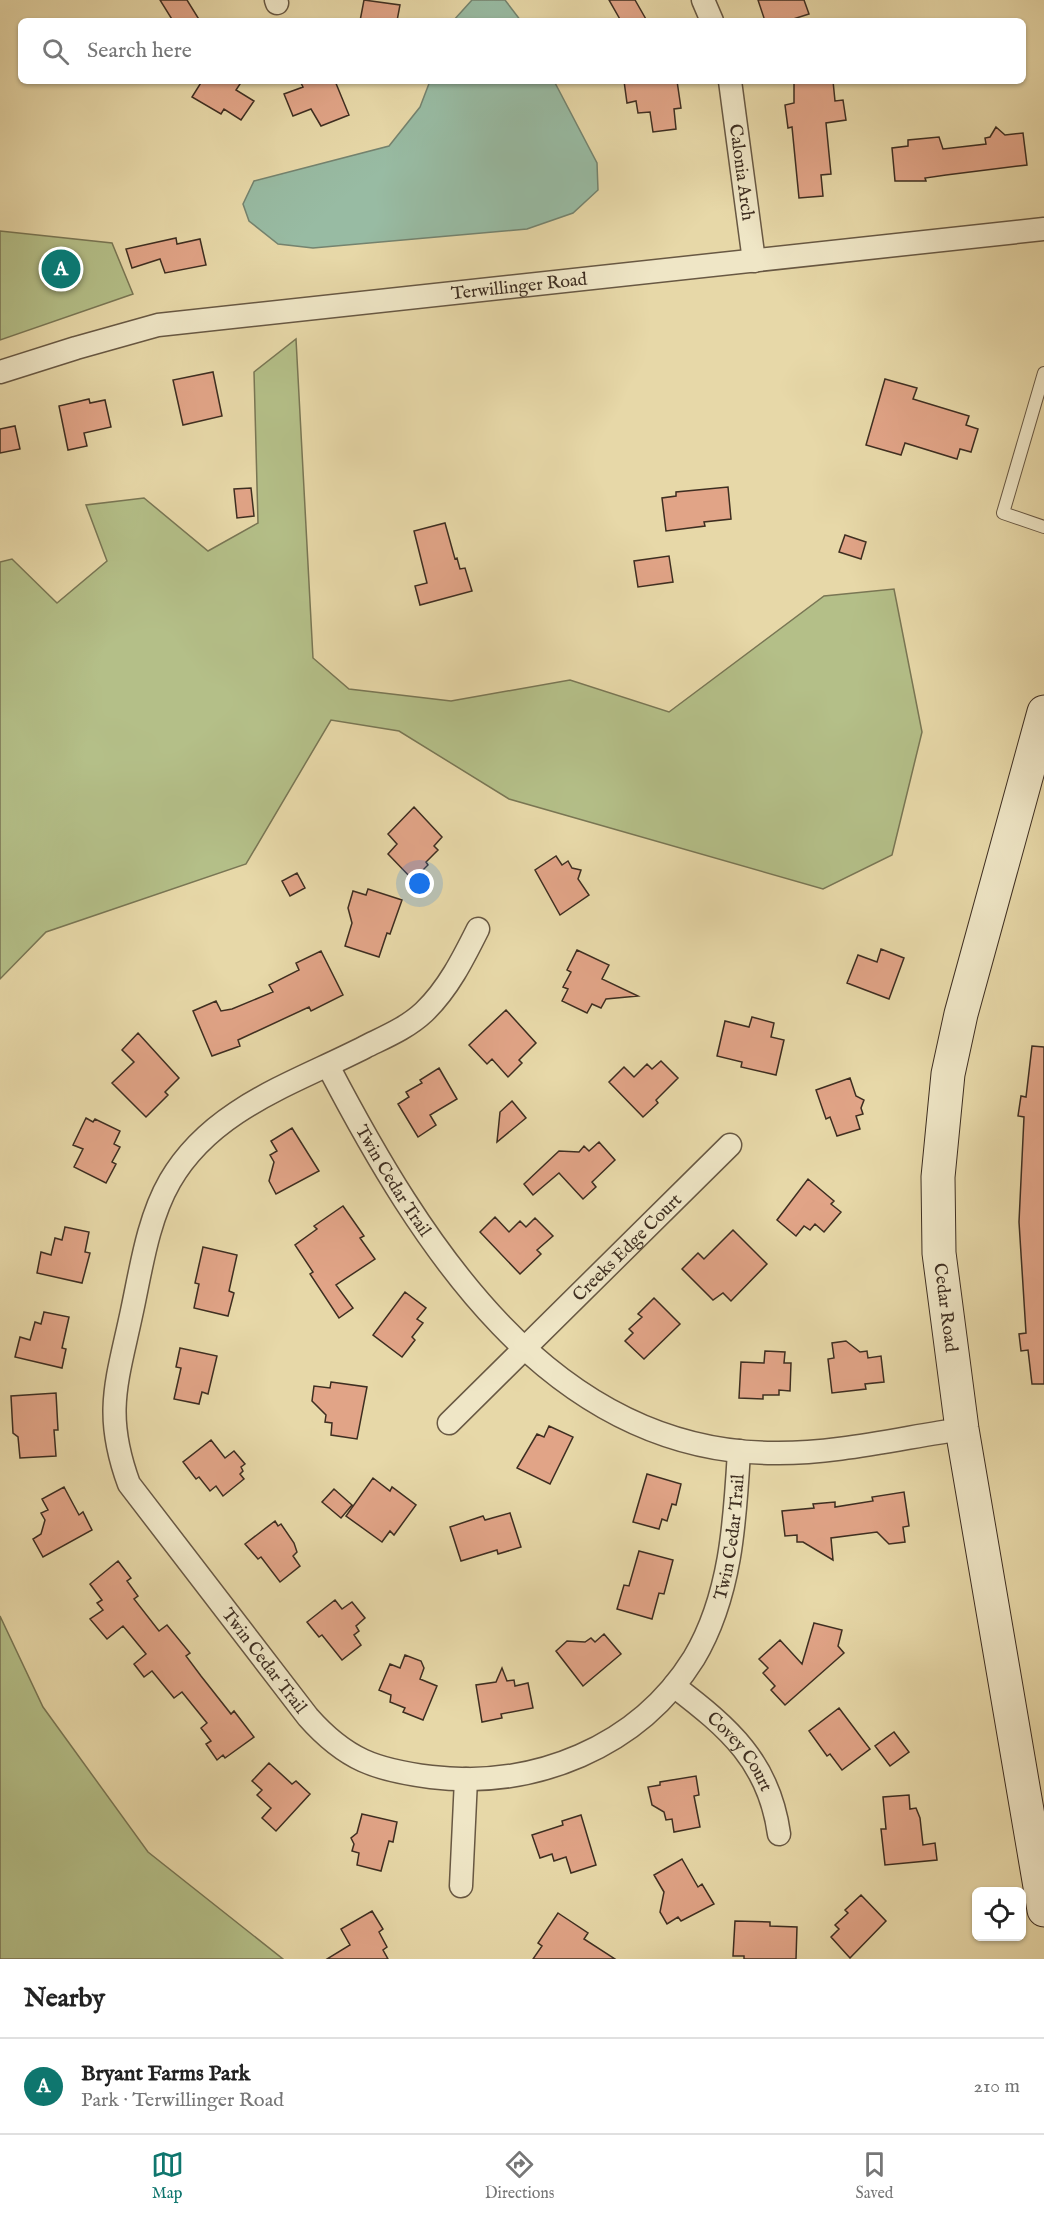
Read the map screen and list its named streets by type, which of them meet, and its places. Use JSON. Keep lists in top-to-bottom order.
{
  "streets": {
    "street": [
      "Calonia Arch",
      "Terwillinger Road",
      "Twin Cedar Trail",
      "Creeks Edge Court",
      "Cedar Road",
      "Covey Court"
    ]
  },
  "crossings": [
    ["Calonia Arch", "Terwillinger Road"],
    ["Twin Cedar Trail", "Creeks Edge Court"],
    ["Twin Cedar Trail", "Cedar Road"],
    ["Twin Cedar Trail", "Covey Court"]
  ],
  "page": {
    "search": "Search here",
    "pins": "A",
    "heading": "Nearby",
    "list": [
      {
        "mark": "A",
        "name": "Bryant Farms Park",
        "note": "Park · Terwillinger Road",
        "value": "210 m"
      }
    ],
    "nav": ["Map", "Directions", "Saved"]
  }
}
